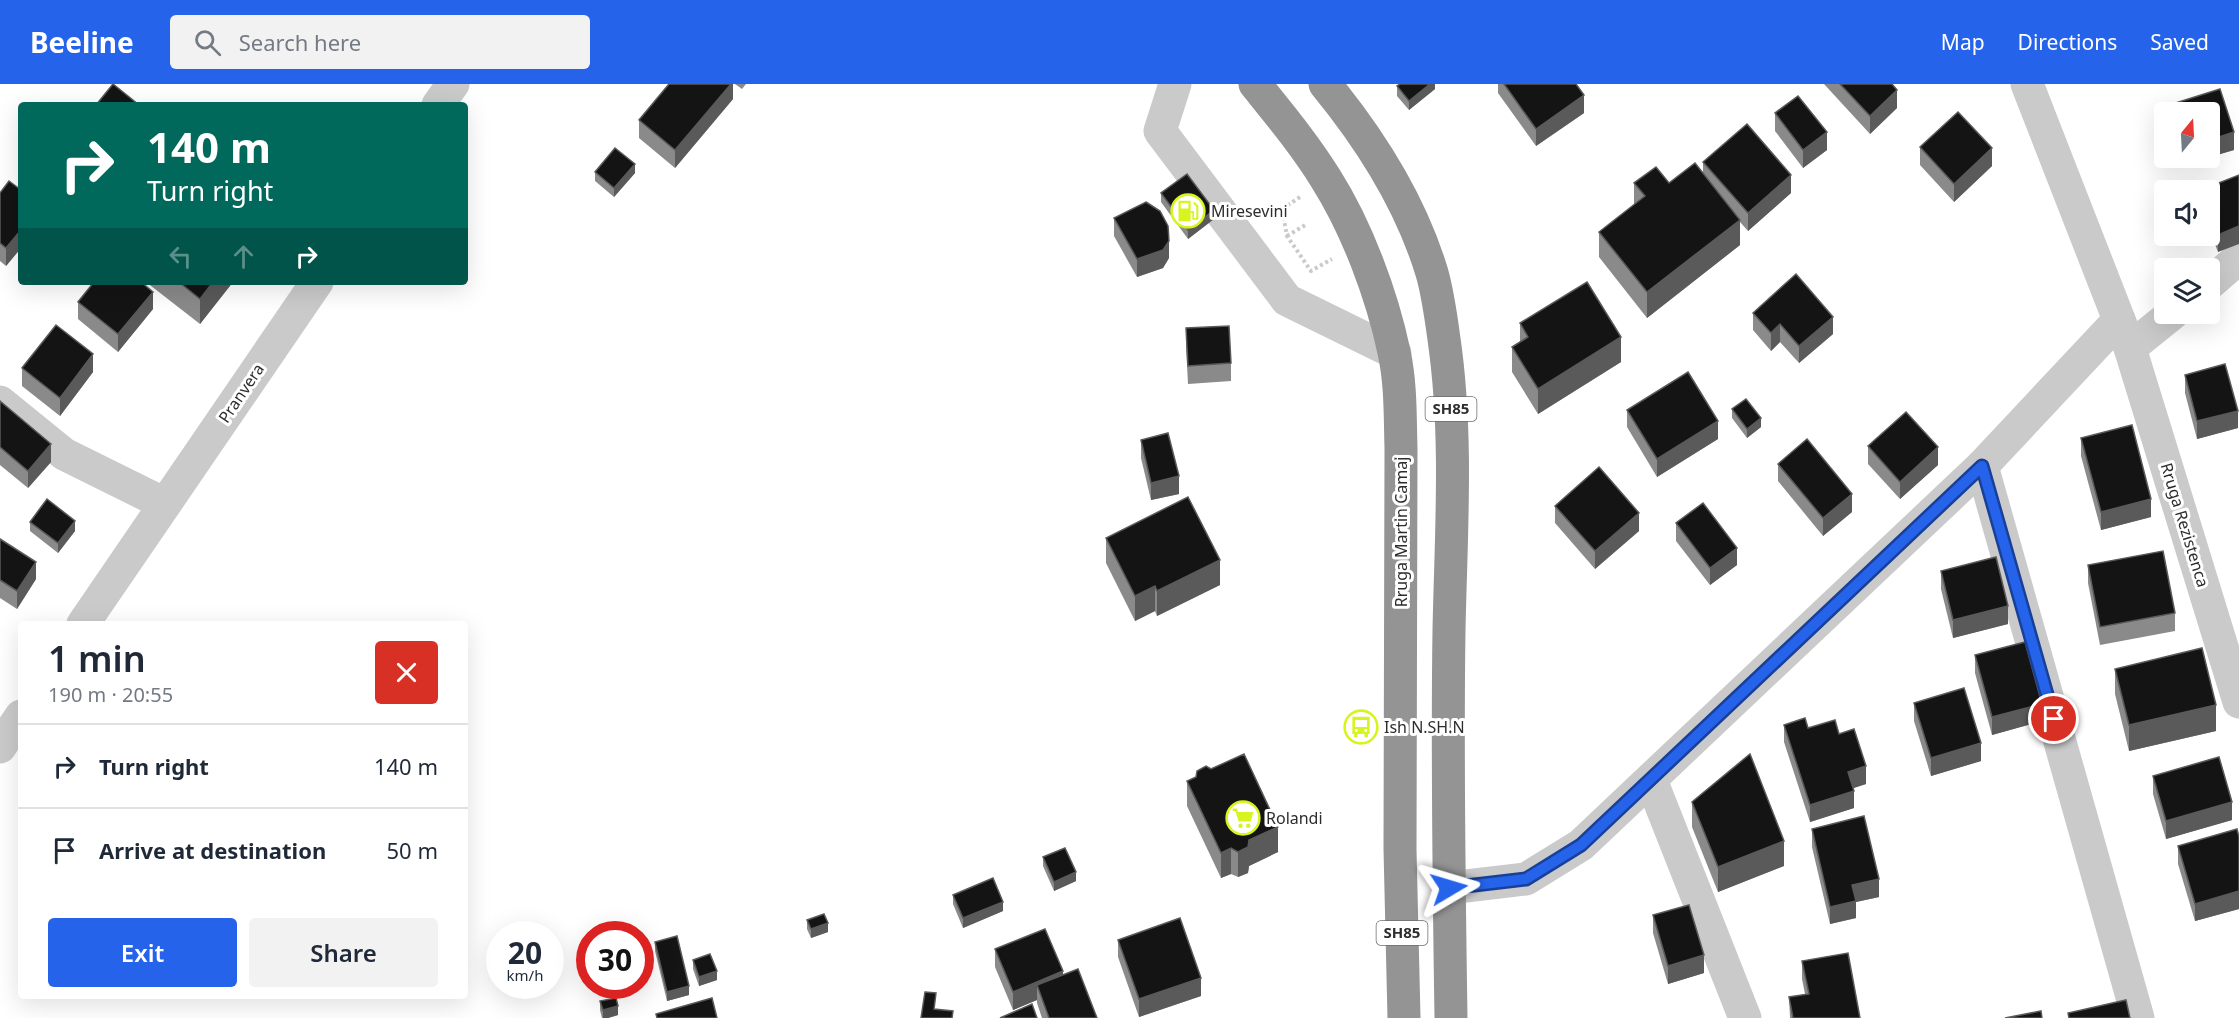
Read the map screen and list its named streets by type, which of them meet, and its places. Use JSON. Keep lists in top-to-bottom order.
{
  "streets": {
    "highway": ["SH85", "Rruga Martin Camaj"],
    "street": ["Pranvera", "Rruga Rezistenca"]
  },
  "places": {
    "fuel station": ["Miresevini"],
    "bus stop": ["Ish N.SH.N"],
    "supermarket": ["Rolandi"]
  },
  "north": "top",
  "page": {
    "header": "Beeline",
    "search": "Search here",
    "nav": ["Map", "Directions", "Saved"],
    "turn": ["140 m", "Turn right"],
    "heading": ["1 min", "190 m · 20:55"],
    "list": [
      {
        "name": "Turn right",
        "value": "140 m"
      },
      {
        "name": "Arrive at destination",
        "value": "50 m"
      }
    ],
    "buttons": ["Exit", "Share"],
    "speed": "20 km/h",
    "limit": "30"
  }
}
